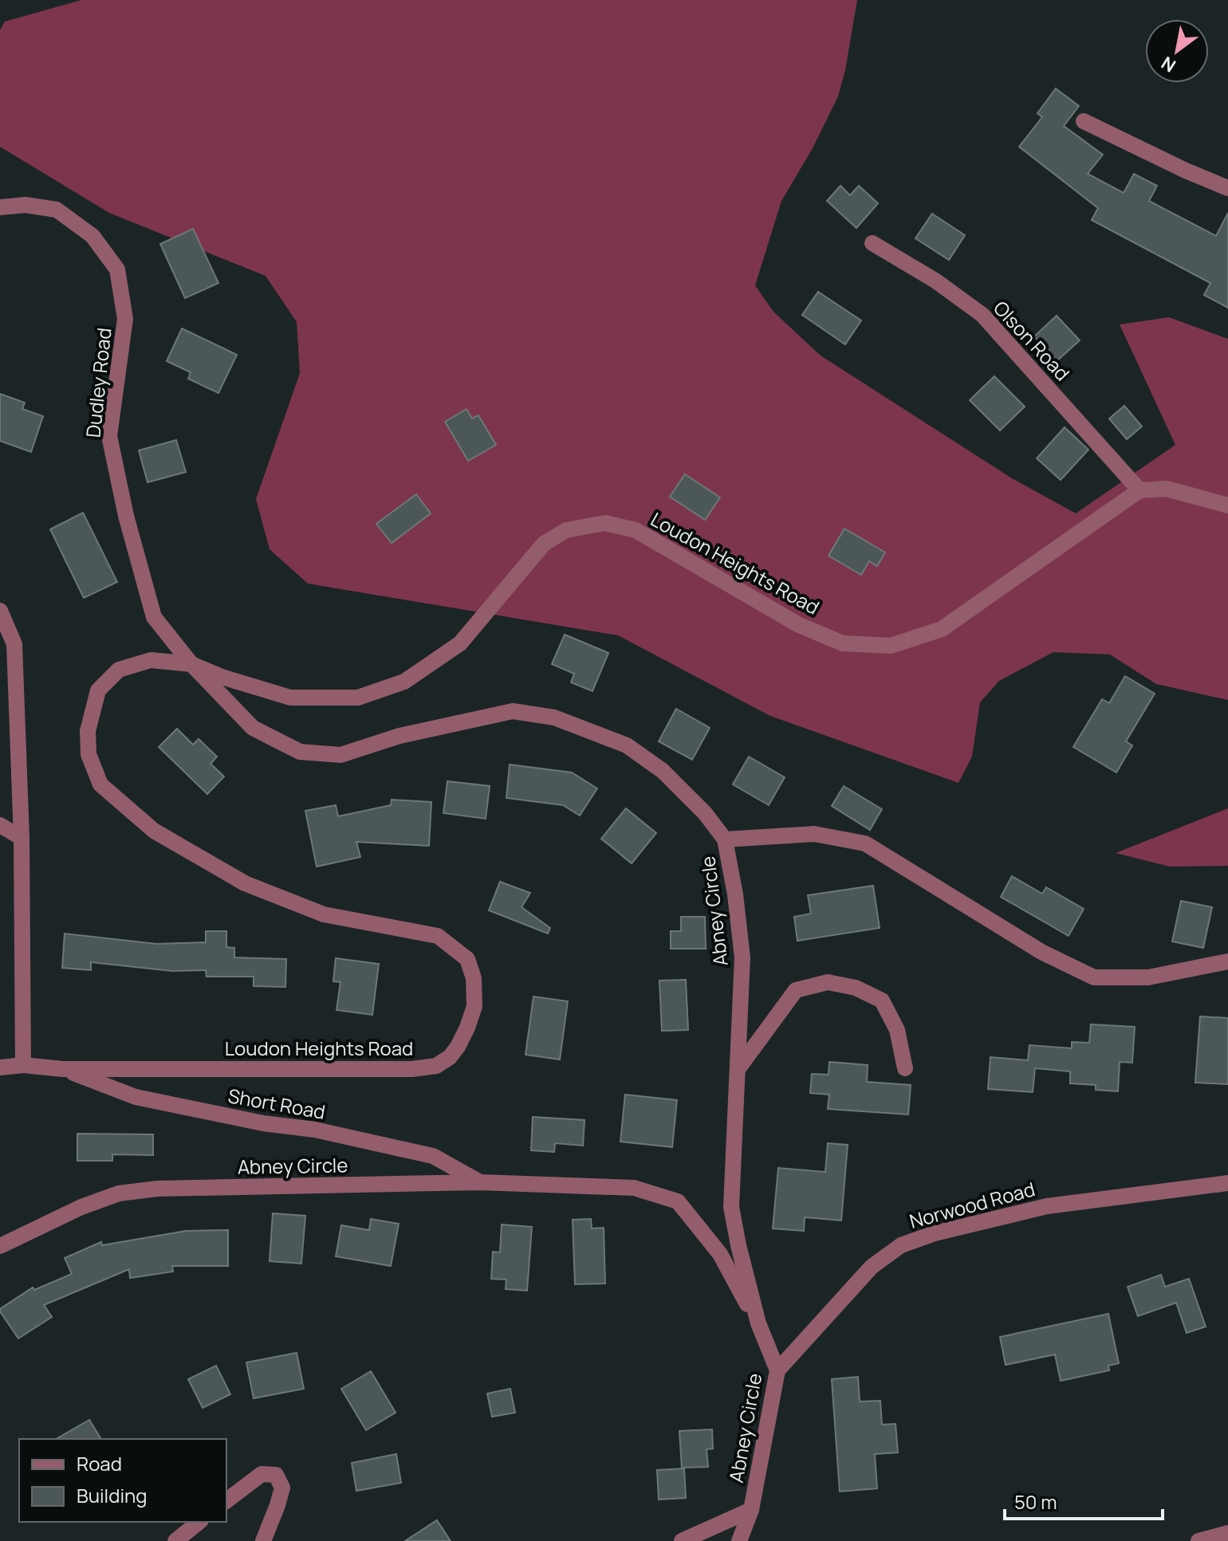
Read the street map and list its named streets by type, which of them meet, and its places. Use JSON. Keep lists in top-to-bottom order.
{
  "streets": {
    "street": [
      "Olson Road",
      "Dudley Road",
      "Loudon Heights Road",
      "Abney Circle",
      "Short Road",
      "Norwood Road"
    ]
  },
  "crossings": [
    ["Olson Road", "Loudon Heights Road"],
    ["Dudley Road", "Loudon Heights Road"],
    ["Dudley Road", "Abney Circle"],
    ["Loudon Heights Road", "Abney Circle"],
    ["Loudon Heights Road", "Short Road"],
    ["Abney Circle", "Short Road"],
    ["Abney Circle", "Norwood Road"]
  ],
  "legend": ["Road", "Building"],
  "scale_bar": "50 m",
  "north": "bottom left"
}
